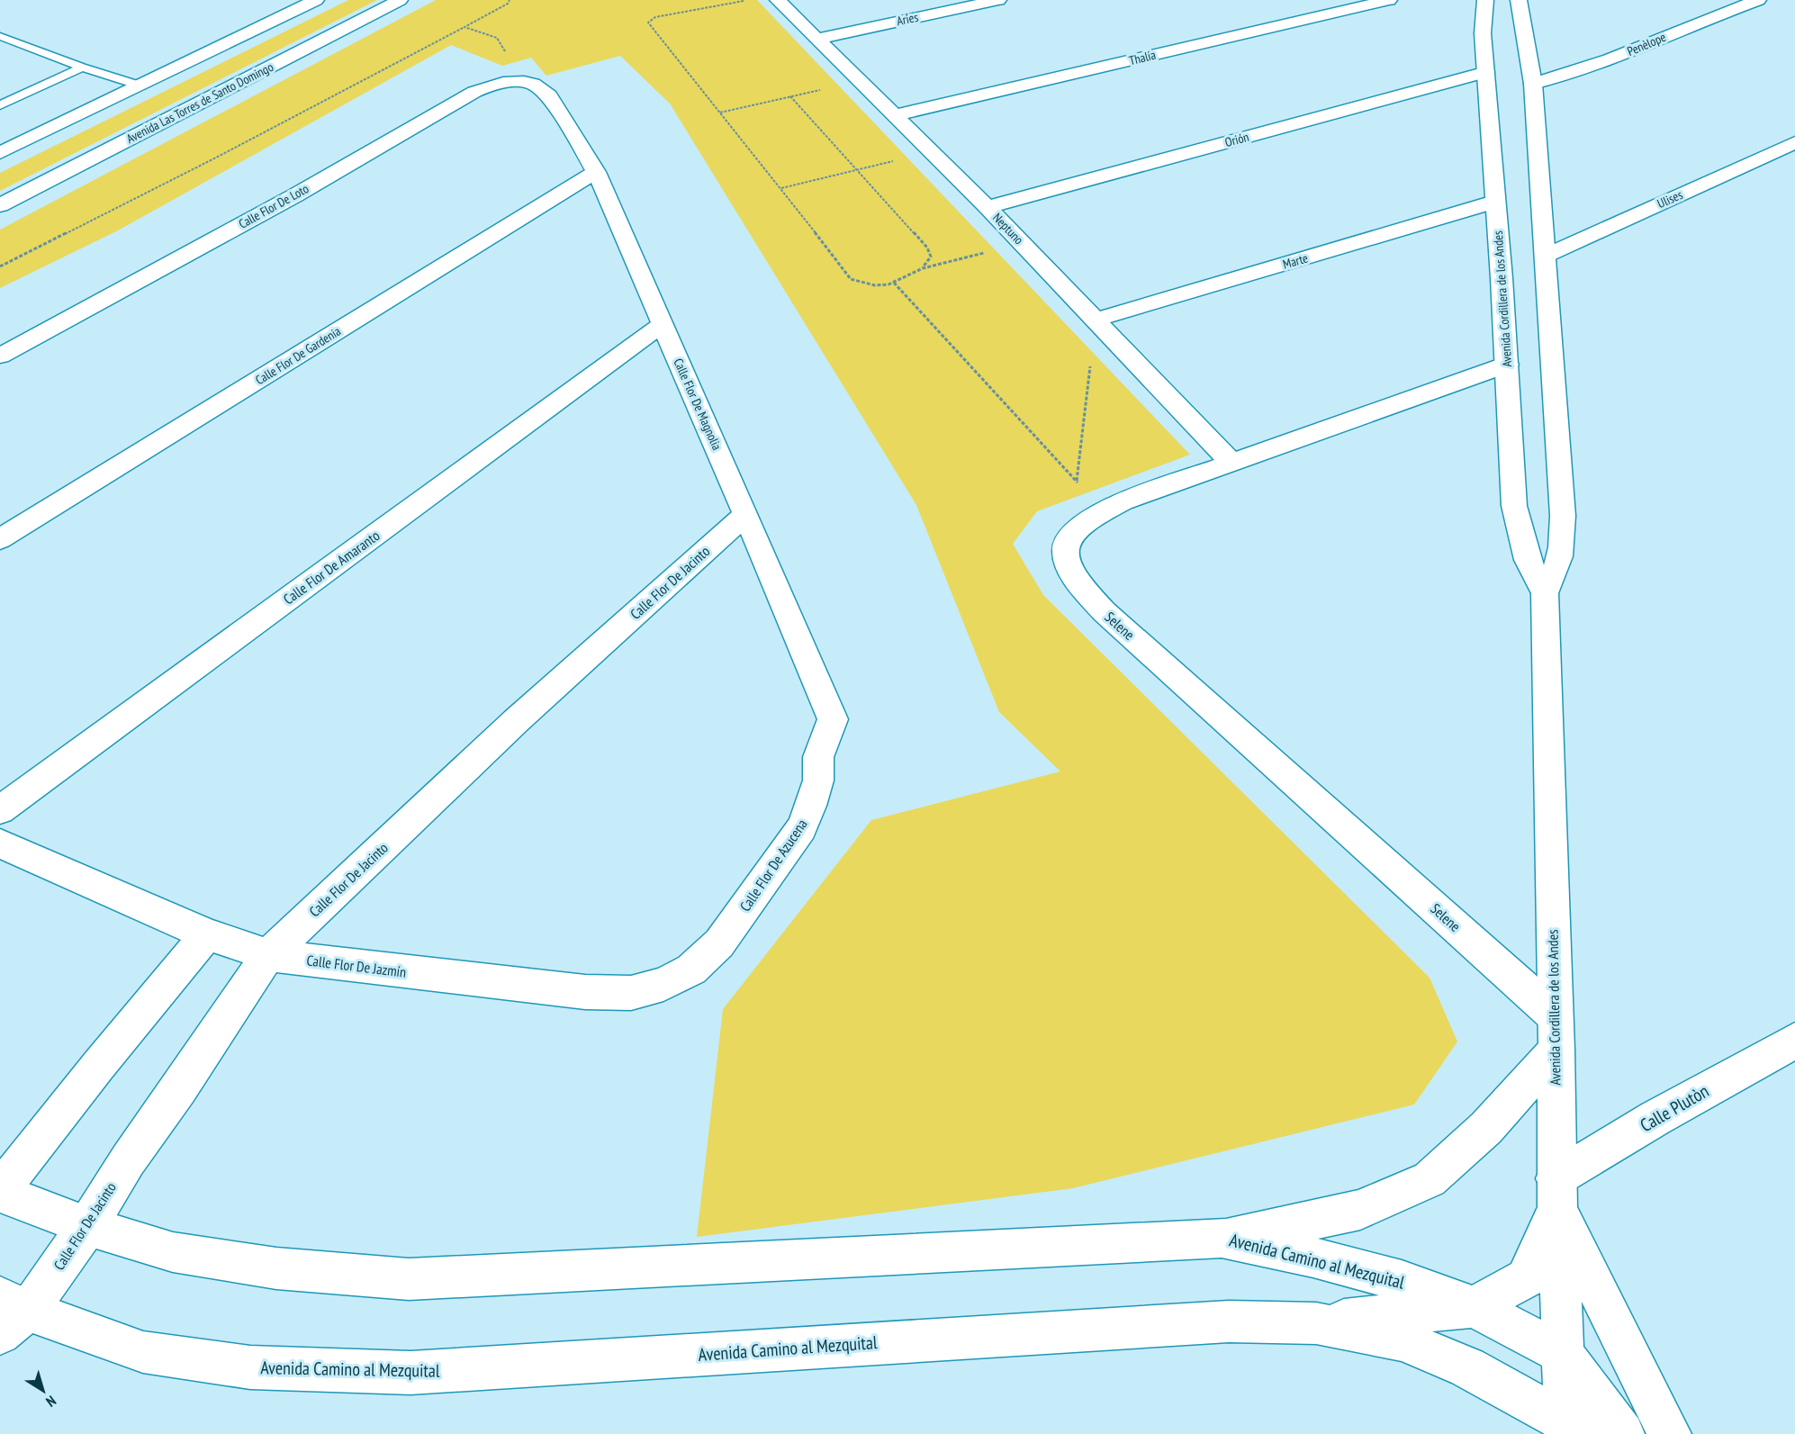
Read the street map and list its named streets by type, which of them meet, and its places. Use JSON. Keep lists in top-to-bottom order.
{
  "streets": {
    "street": [
      "Aries",
      "Penèlope",
      "Thalía",
      "Avenida Las Torres de Santo Domingo",
      "Orión",
      "Ulises",
      "Calle Flor De Loto",
      "Neptuno",
      "Marte",
      "Avenida Cordillera de los Andes",
      "Calle Flor De Gardenia",
      "Calle Flor De Magnolia",
      "Calle Flor De Amaranto",
      "Calle Flor De Jacinto",
      "Selene",
      "Calle Flor De Azucena",
      "Calle Flor De Jazmín",
      "Calle Plutòn",
      "Avenida Camino al Mezquital"
    ]
  },
  "crossings": [
    ["Aries", "Neptuno"],
    ["Penèlope", "Avenida Cordillera de los Andes"],
    ["Thalía", "Neptuno"],
    ["Orión", "Neptuno"],
    ["Orión", "Avenida Cordillera de los Andes"],
    ["Ulises", "Avenida Cordillera de los Andes"],
    ["Calle Flor De Loto", "Calle Flor De Magnolia"],
    ["Neptuno", "Marte"],
    ["Neptuno", "Selene"],
    ["Marte", "Avenida Cordillera de los Andes"],
    ["Avenida Cordillera de los Andes", "Selene"],
    ["Avenida Cordillera de los Andes", "Calle Plutòn"],
    ["Avenida Cordillera de los Andes", "Avenida Camino al Mezquital"],
    ["Calle Flor De Gardenia", "Calle Flor De Magnolia"],
    ["Calle Flor De Magnolia", "Calle Flor De Amaranto"],
    ["Calle Flor De Magnolia", "Calle Flor De Jacinto"],
    ["Calle Flor De Magnolia", "Calle Flor De Azucena"],
    ["Calle Flor De Jacinto", "Calle Flor De Jazmín"],
    ["Calle Flor De Jacinto", "Avenida Camino al Mezquital"],
    ["Calle Flor De Azucena", "Calle Flor De Jazmín"]
  ],
  "north": "bottom right"
}
